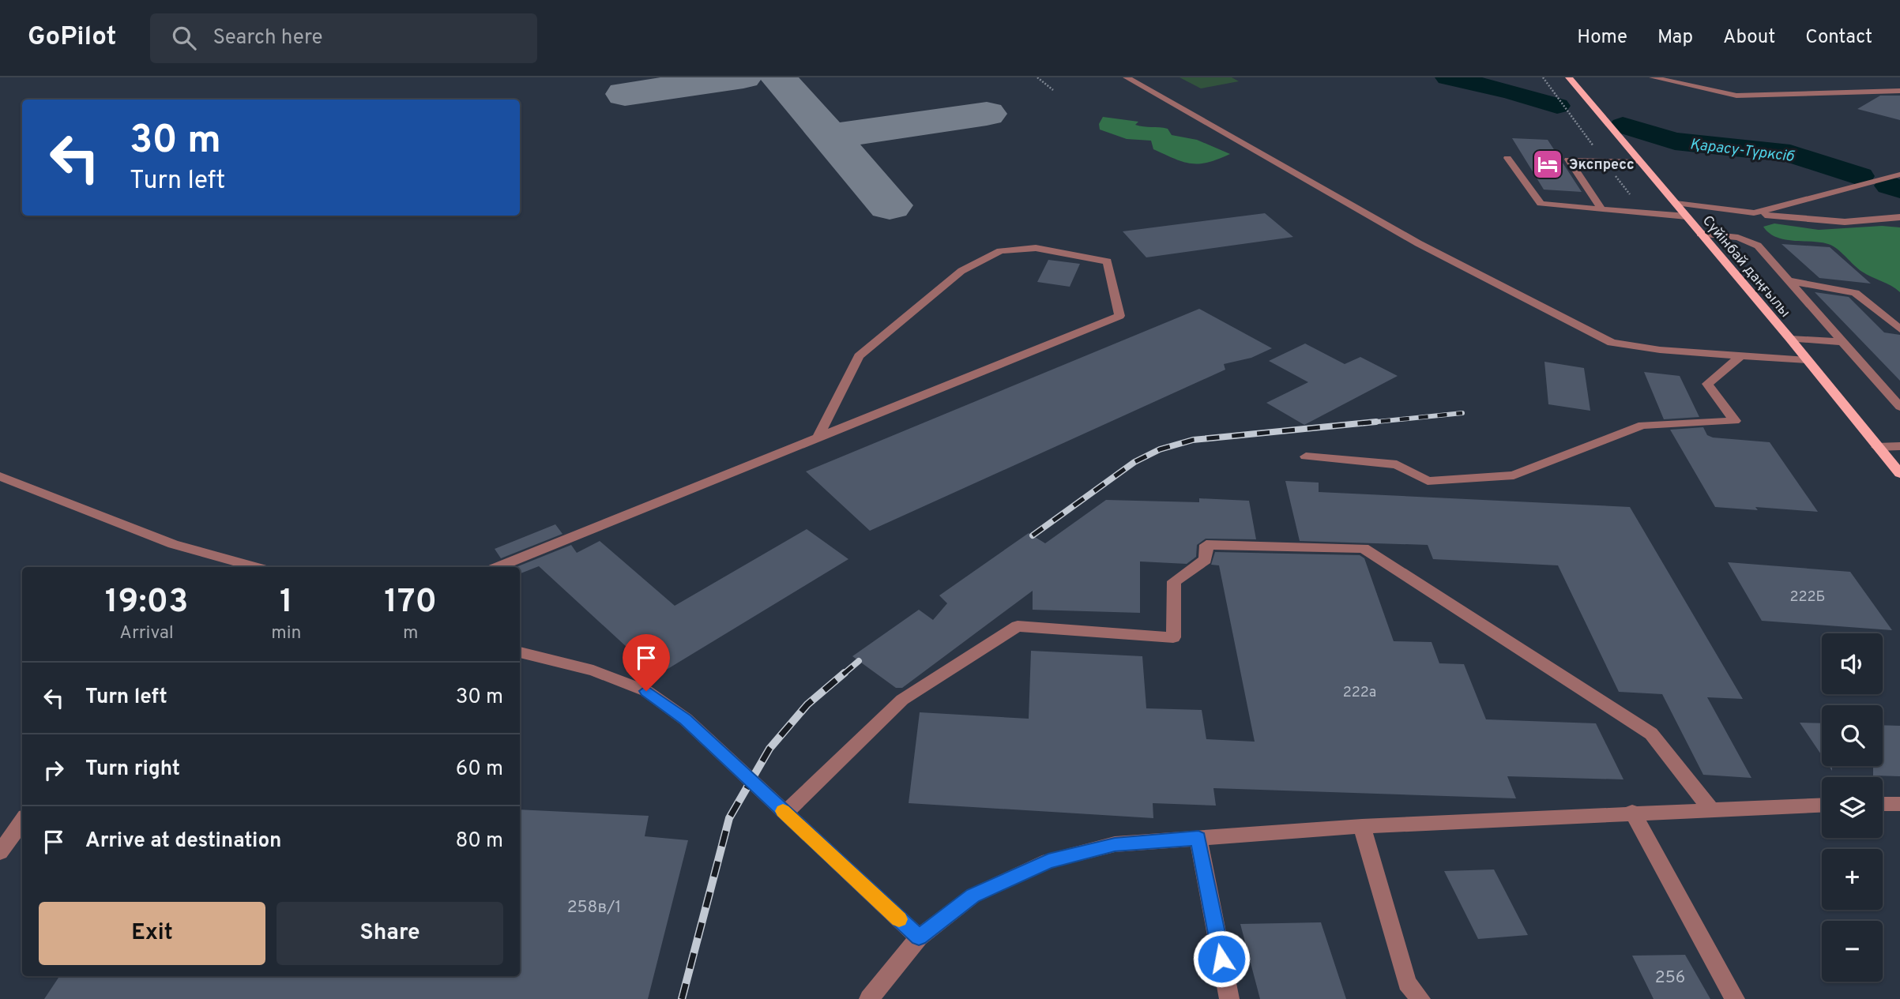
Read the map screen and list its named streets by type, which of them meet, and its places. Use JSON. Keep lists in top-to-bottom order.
{
  "streets": {
    "main road": ["Сүйінбай даңғылы"]
  },
  "water": ["Қарасу-Түрксіб"],
  "places": {
    "hotel": ["Экспресс"]
  },
  "house_numbers": [
    "222Б",
    "222а",
    "258в/1",
    "256"
  ],
  "page": {
    "header": "GoPilot",
    "search": "Search here",
    "nav": [
      "Home",
      "Map",
      "About",
      "Contact"
    ],
    "turn": ["30 m", "Turn left"],
    "eta": [
      "19:03",
      "Arrival",
      "1",
      "min",
      "170",
      "m"
    ],
    "map_buttons": ["+", "−"],
    "list": [
      {
        "name": "Turn left",
        "value": "30 m"
      },
      {
        "name": "Turn right",
        "value": "60 m"
      },
      {
        "name": "Arrive at destination",
        "value": "80 m"
      }
    ],
    "buttons": ["Exit", "Share"]
  }
}
